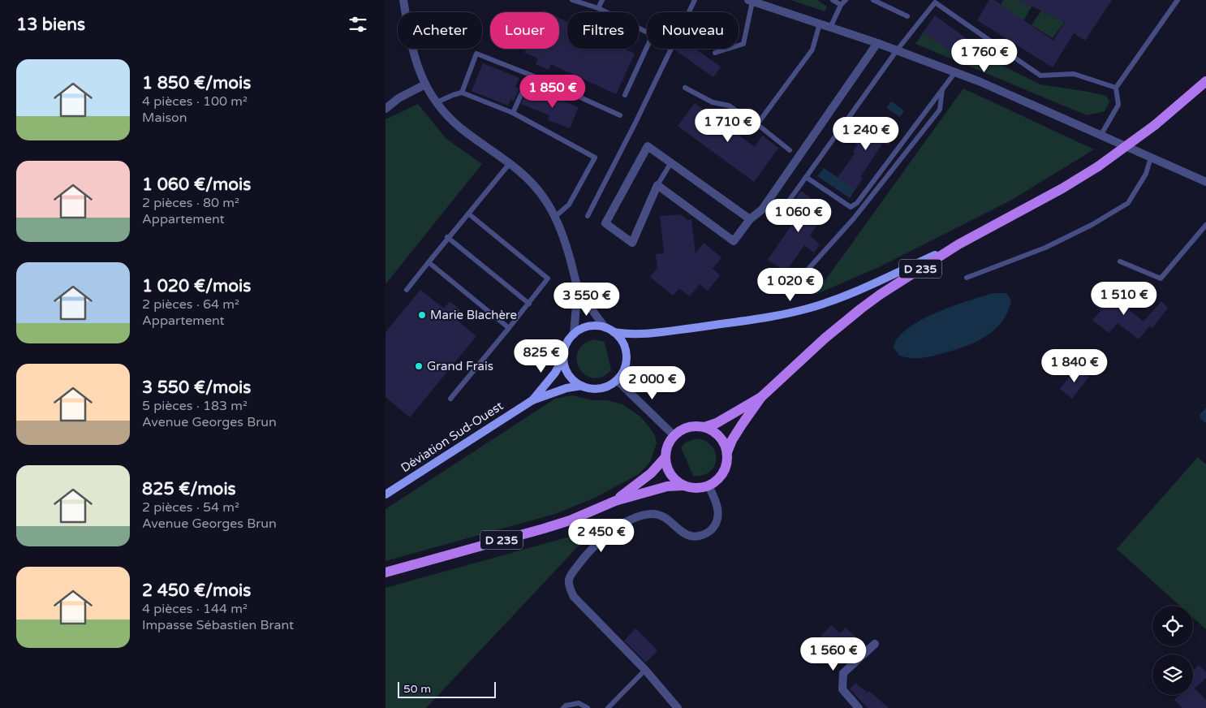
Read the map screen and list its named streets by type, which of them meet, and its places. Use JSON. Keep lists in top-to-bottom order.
{
  "streets": {
    "main road": ["D 235", "Déviation Sud-Ouest"]
  },
  "places": ["Marie Blachère", "Grand Frais"],
  "scale_bar": "50 m",
  "page": {
    "heading": "13 biens",
    "chip": [
      "Acheter",
      "Louer",
      "Filtres",
      "Nouveau"
    ],
    "price": [
      "1 760 €",
      "1 850 €",
      "1 710 €",
      "1 240 €",
      "1 060 €",
      "1 020 €",
      "1 510 €",
      "3 550 €",
      "825 €",
      "1 840 €",
      "2 000 €",
      "2 450 €",
      "1 560 €"
    ],
    "list": [
      {
        "name": "1 850 €/mois",
        "note": "4 pièces · 100 m² · Maison"
      },
      {
        "name": "1 060 €/mois",
        "note": "2 pièces · 80 m² · Appartement"
      },
      {
        "name": "1 020 €/mois",
        "note": "2 pièces · 64 m² · Appartement"
      },
      {
        "name": "3 550 €/mois",
        "note": "5 pièces · 183 m² · Avenue Georges Brun"
      },
      {
        "name": "825 €/mois",
        "note": "2 pièces · 54 m² · Avenue Georges Brun"
      },
      {
        "name": "2 450 €/mois",
        "note": "4 pièces · 144 m² · Impasse Sébastien Brant"
      }
    ],
    "scale": "50 m"
  }
}
